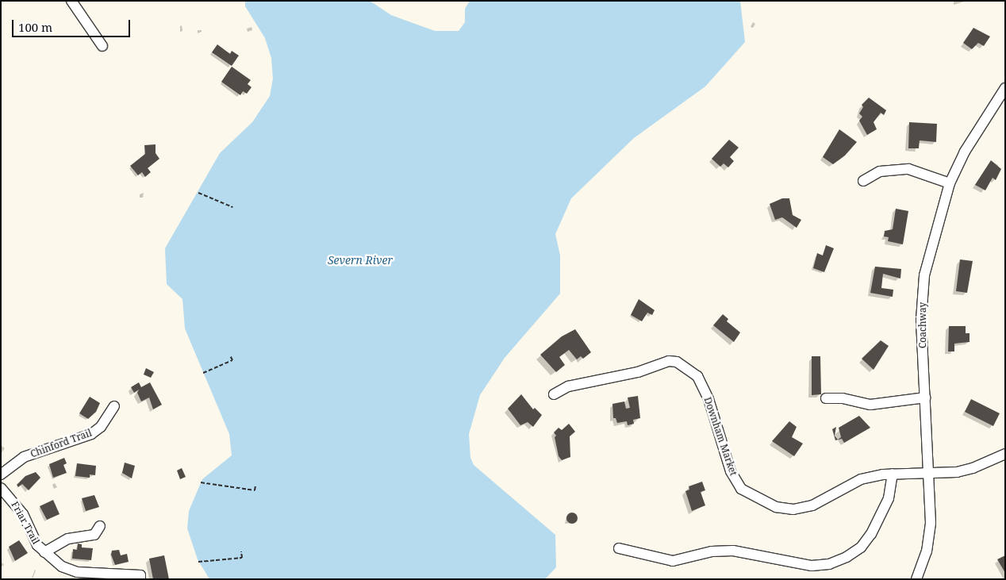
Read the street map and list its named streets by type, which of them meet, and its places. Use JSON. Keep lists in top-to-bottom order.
{
  "streets": {
    "street": [
      "Coachway",
      "Downham Market",
      "Chinford Trail",
      "Friar Trail"
    ]
  },
  "crossings": [
    ["Coachway", "Downham Market"]
  ],
  "water": ["Severn River"],
  "scale_bar": "100 m"
}
